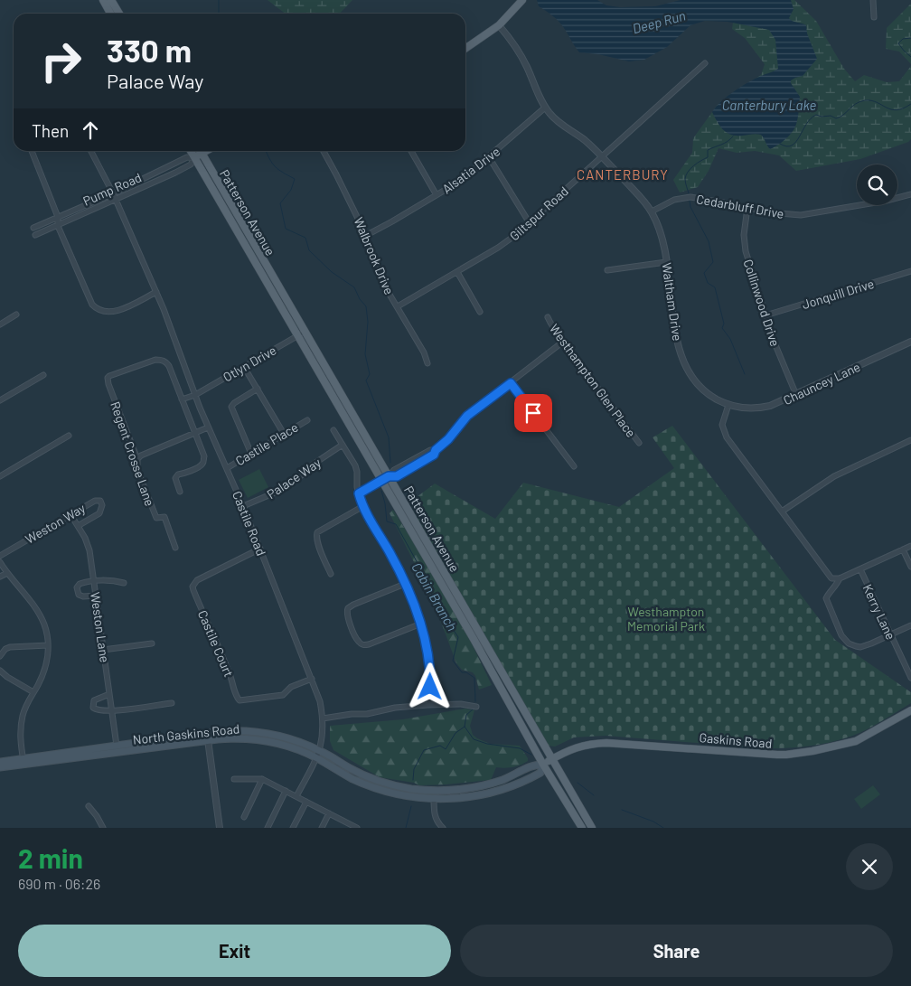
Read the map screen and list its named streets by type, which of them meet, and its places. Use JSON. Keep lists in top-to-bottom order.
{
  "streets": {
    "main road": [
      "Pump Road",
      "Patterson Avenue",
      "North Gaskins Road",
      "Gaskins Road"
    ],
    "street": [
      "Alsatia Drive",
      "Cedarbluff Drive",
      "Giltspur Road",
      "Walbrook Drive",
      "Jonquill Drive",
      "Waltham Drive",
      "Collinwood Drive",
      "Otlyn Drive",
      "Westhampton Glen Place",
      "Chauncey Lane",
      "Castile Place",
      "Regent Crosse Lane",
      "Palace Way",
      "Weston Way",
      "Castile Road",
      "Kerry Lane",
      "Weston Lane",
      "Castile Court"
    ]
  },
  "crossings": [
    ["Alsatia Drive", "Walbrook Drive"],
    ["Alsatia Drive", "Waltham Drive"],
    ["Pump Road", "Patterson Avenue"],
    ["Pump Road", "Castile Road"],
    ["Cedarbluff Drive", "Waltham Drive"],
    ["Cedarbluff Drive", "Collinwood Drive"],
    ["Patterson Avenue", "Otlyn Drive"],
    ["Patterson Avenue", "North Gaskins Road"],
    ["Patterson Avenue", "Gaskins Road"],
    ["Giltspur Road", "Walbrook Drive"],
    ["Giltspur Road", "Waltham Drive"],
    ["Jonquill Drive", "Collinwood Drive"],
    ["Waltham Drive", "Chauncey Lane"],
    ["Collinwood Drive", "Chauncey Lane"],
    ["Otlyn Drive", "Regent Crosse Lane"],
    ["Otlyn Drive", "Castile Road"],
    ["Castile Place", "Castile Road"],
    ["Palace Way", "Castile Road"],
    ["Weston Way", "Weston Lane"],
    ["Castile Road", "Castile Court"],
    ["Castile Road", "North Gaskins Road"],
    ["Weston Lane", "North Gaskins Road"],
    ["North Gaskins Road", "Gaskins Road"]
  ],
  "districts": ["CANTERBURY"],
  "water": ["Deep Run", "Canterbury Lake", "Cabin Branch"],
  "parks": ["Westhampton Memorial Park"],
  "page": {
    "turn": ["330 m", "Palace Way"],
    "then": "Then",
    "heading": ["2 min", "690 m · 06:26"],
    "buttons": ["Exit", "Share"]
  }
}
